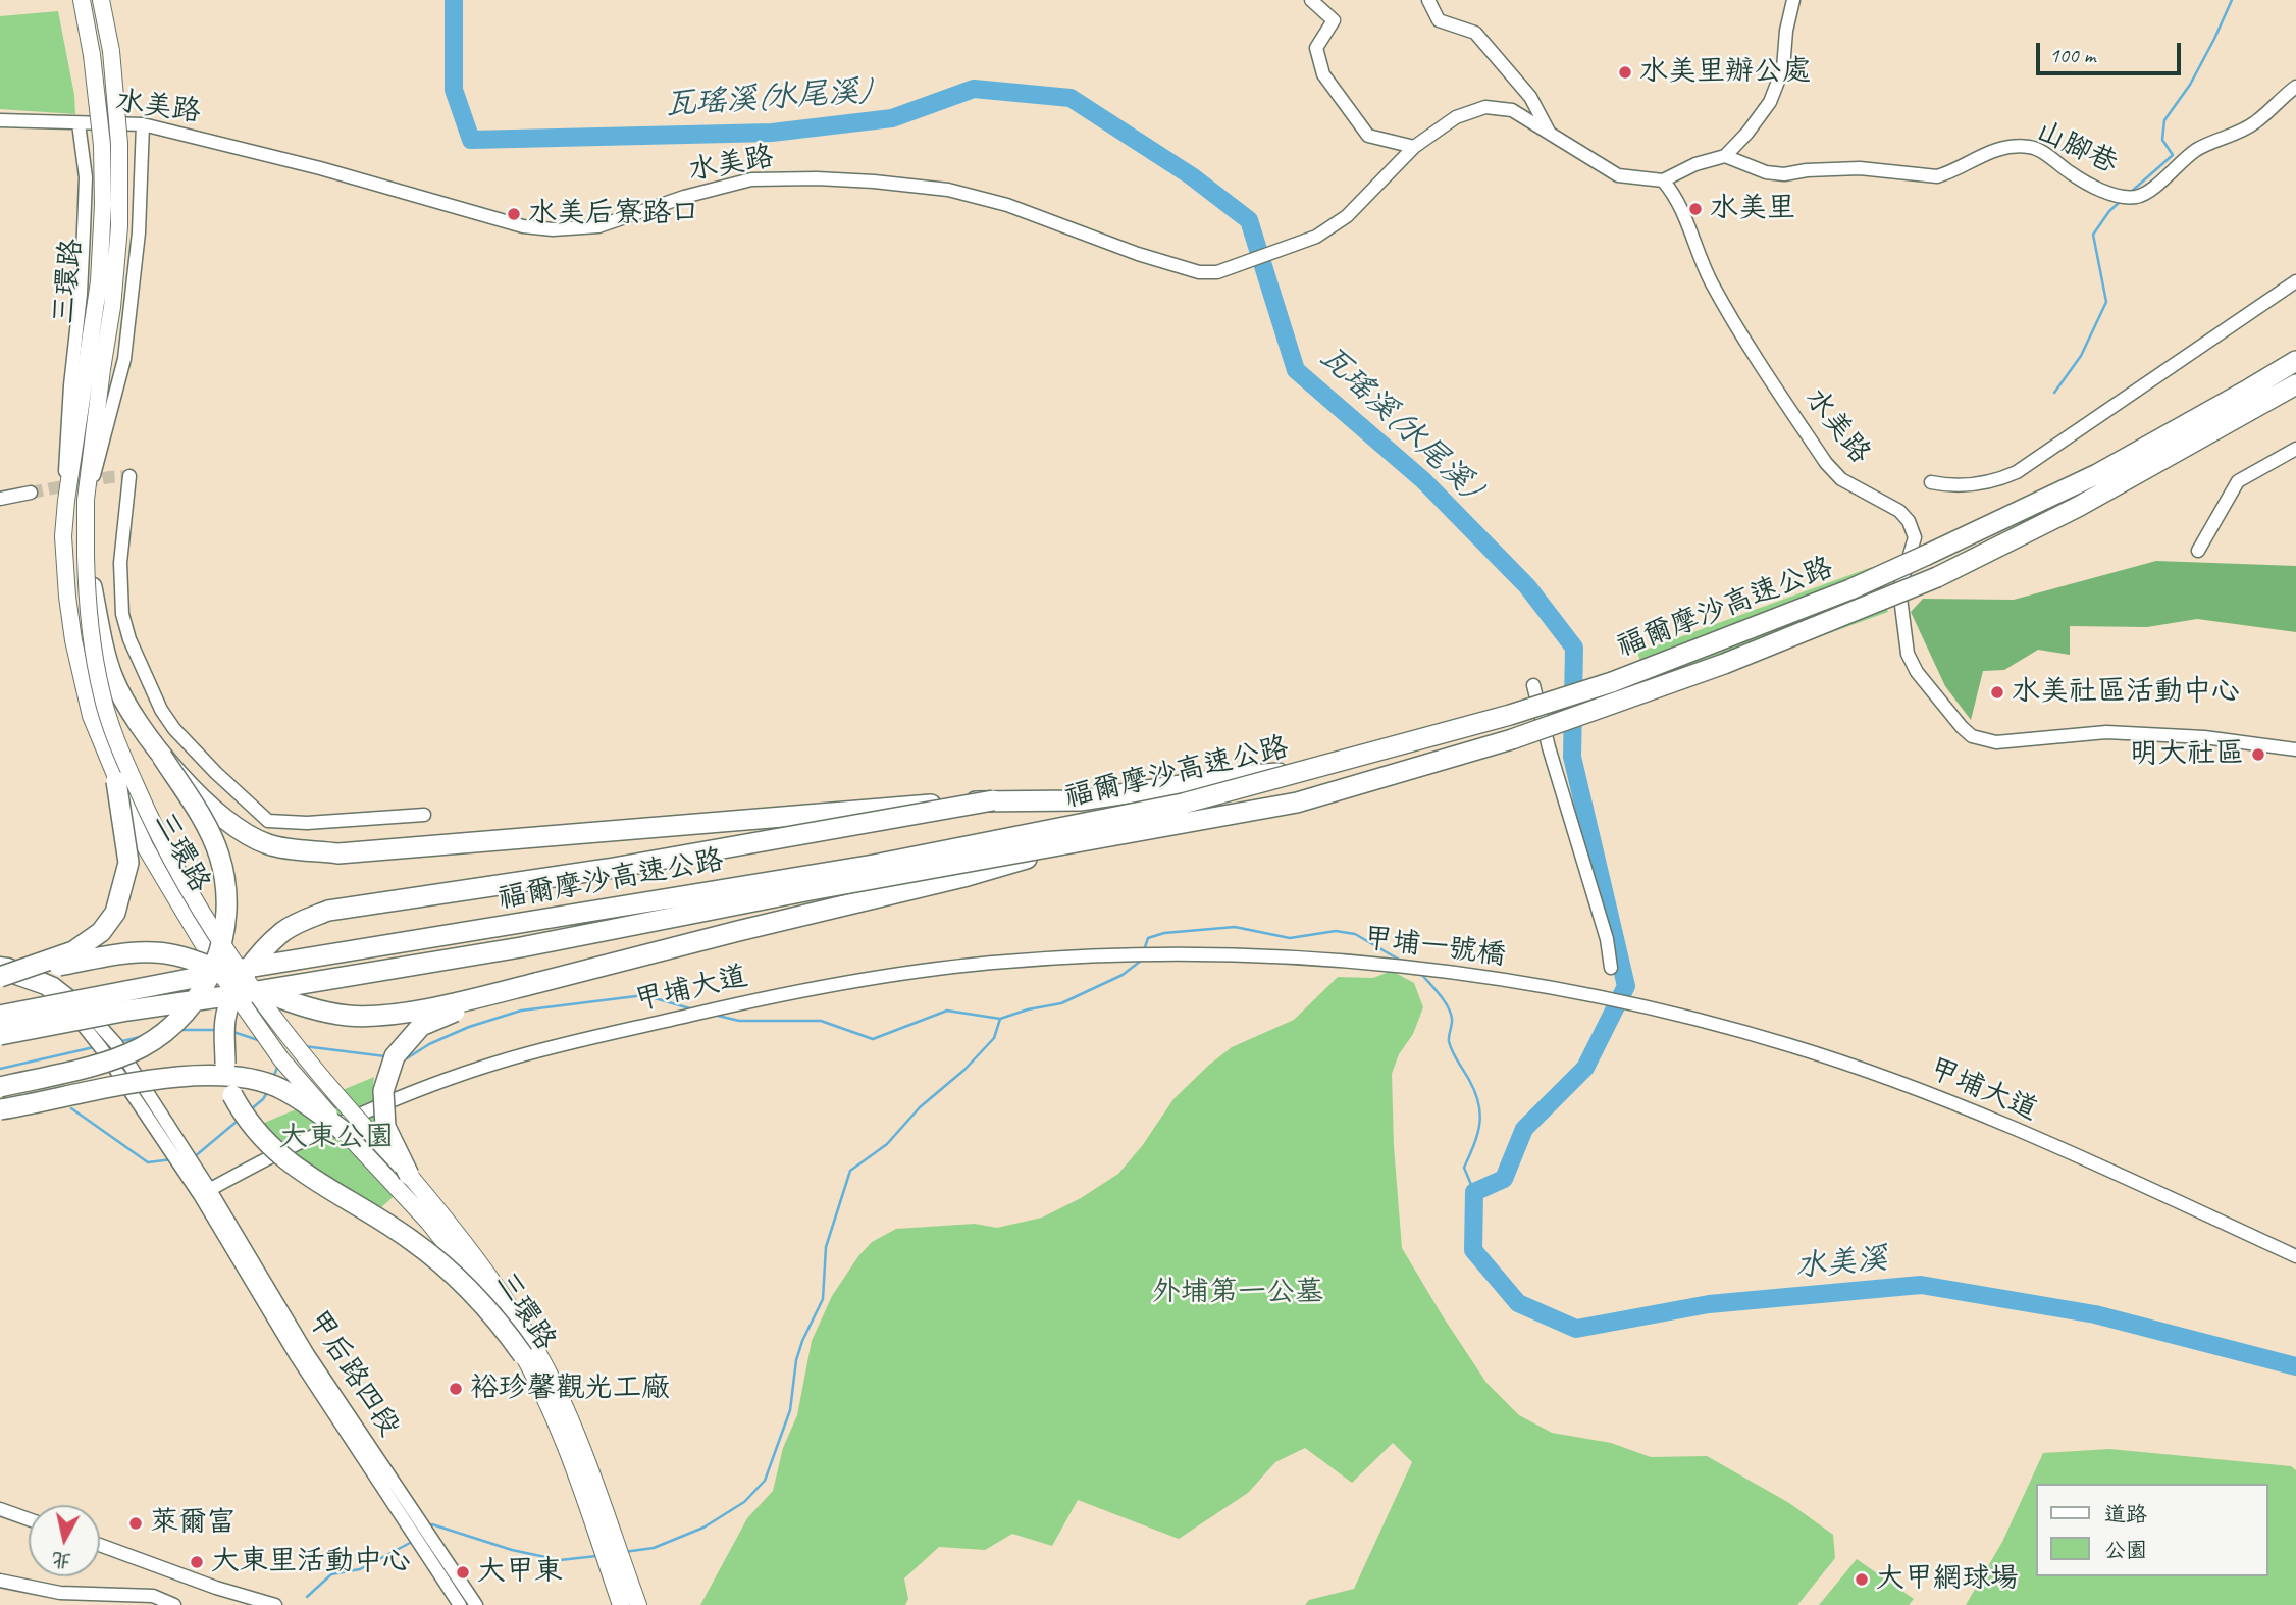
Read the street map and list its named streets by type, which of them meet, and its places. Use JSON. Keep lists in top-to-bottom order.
{
  "streets": {
    "highway": ["福爾摩沙高速公路"],
    "main road": ["三環路"],
    "street": [
      "水美路",
      "山腳巷",
      "甲埔一號橋",
      "甲埔大道",
      "甲后路四段"
    ]
  },
  "crossings": [
    ["甲埔一號橋", "甲埔大道"],
    ["甲埔大道", "甲后路四段"]
  ],
  "water": ["瓦瑤溪(水尾溪)", "水美溪"],
  "parks": ["大東公園", "外埔第一公墓"],
  "places": [
    "水美里辦公處",
    "水美里",
    "水美后寮路口",
    "水美社區活動中心",
    "明大社區",
    "裕珍馨觀光工廠",
    "萊爾富",
    "大東里活動中心",
    "大甲東",
    "大甲網球場"
  ],
  "legend": ["道路", "公園"],
  "scale_bar": "100 m",
  "north": "bottom"
}
